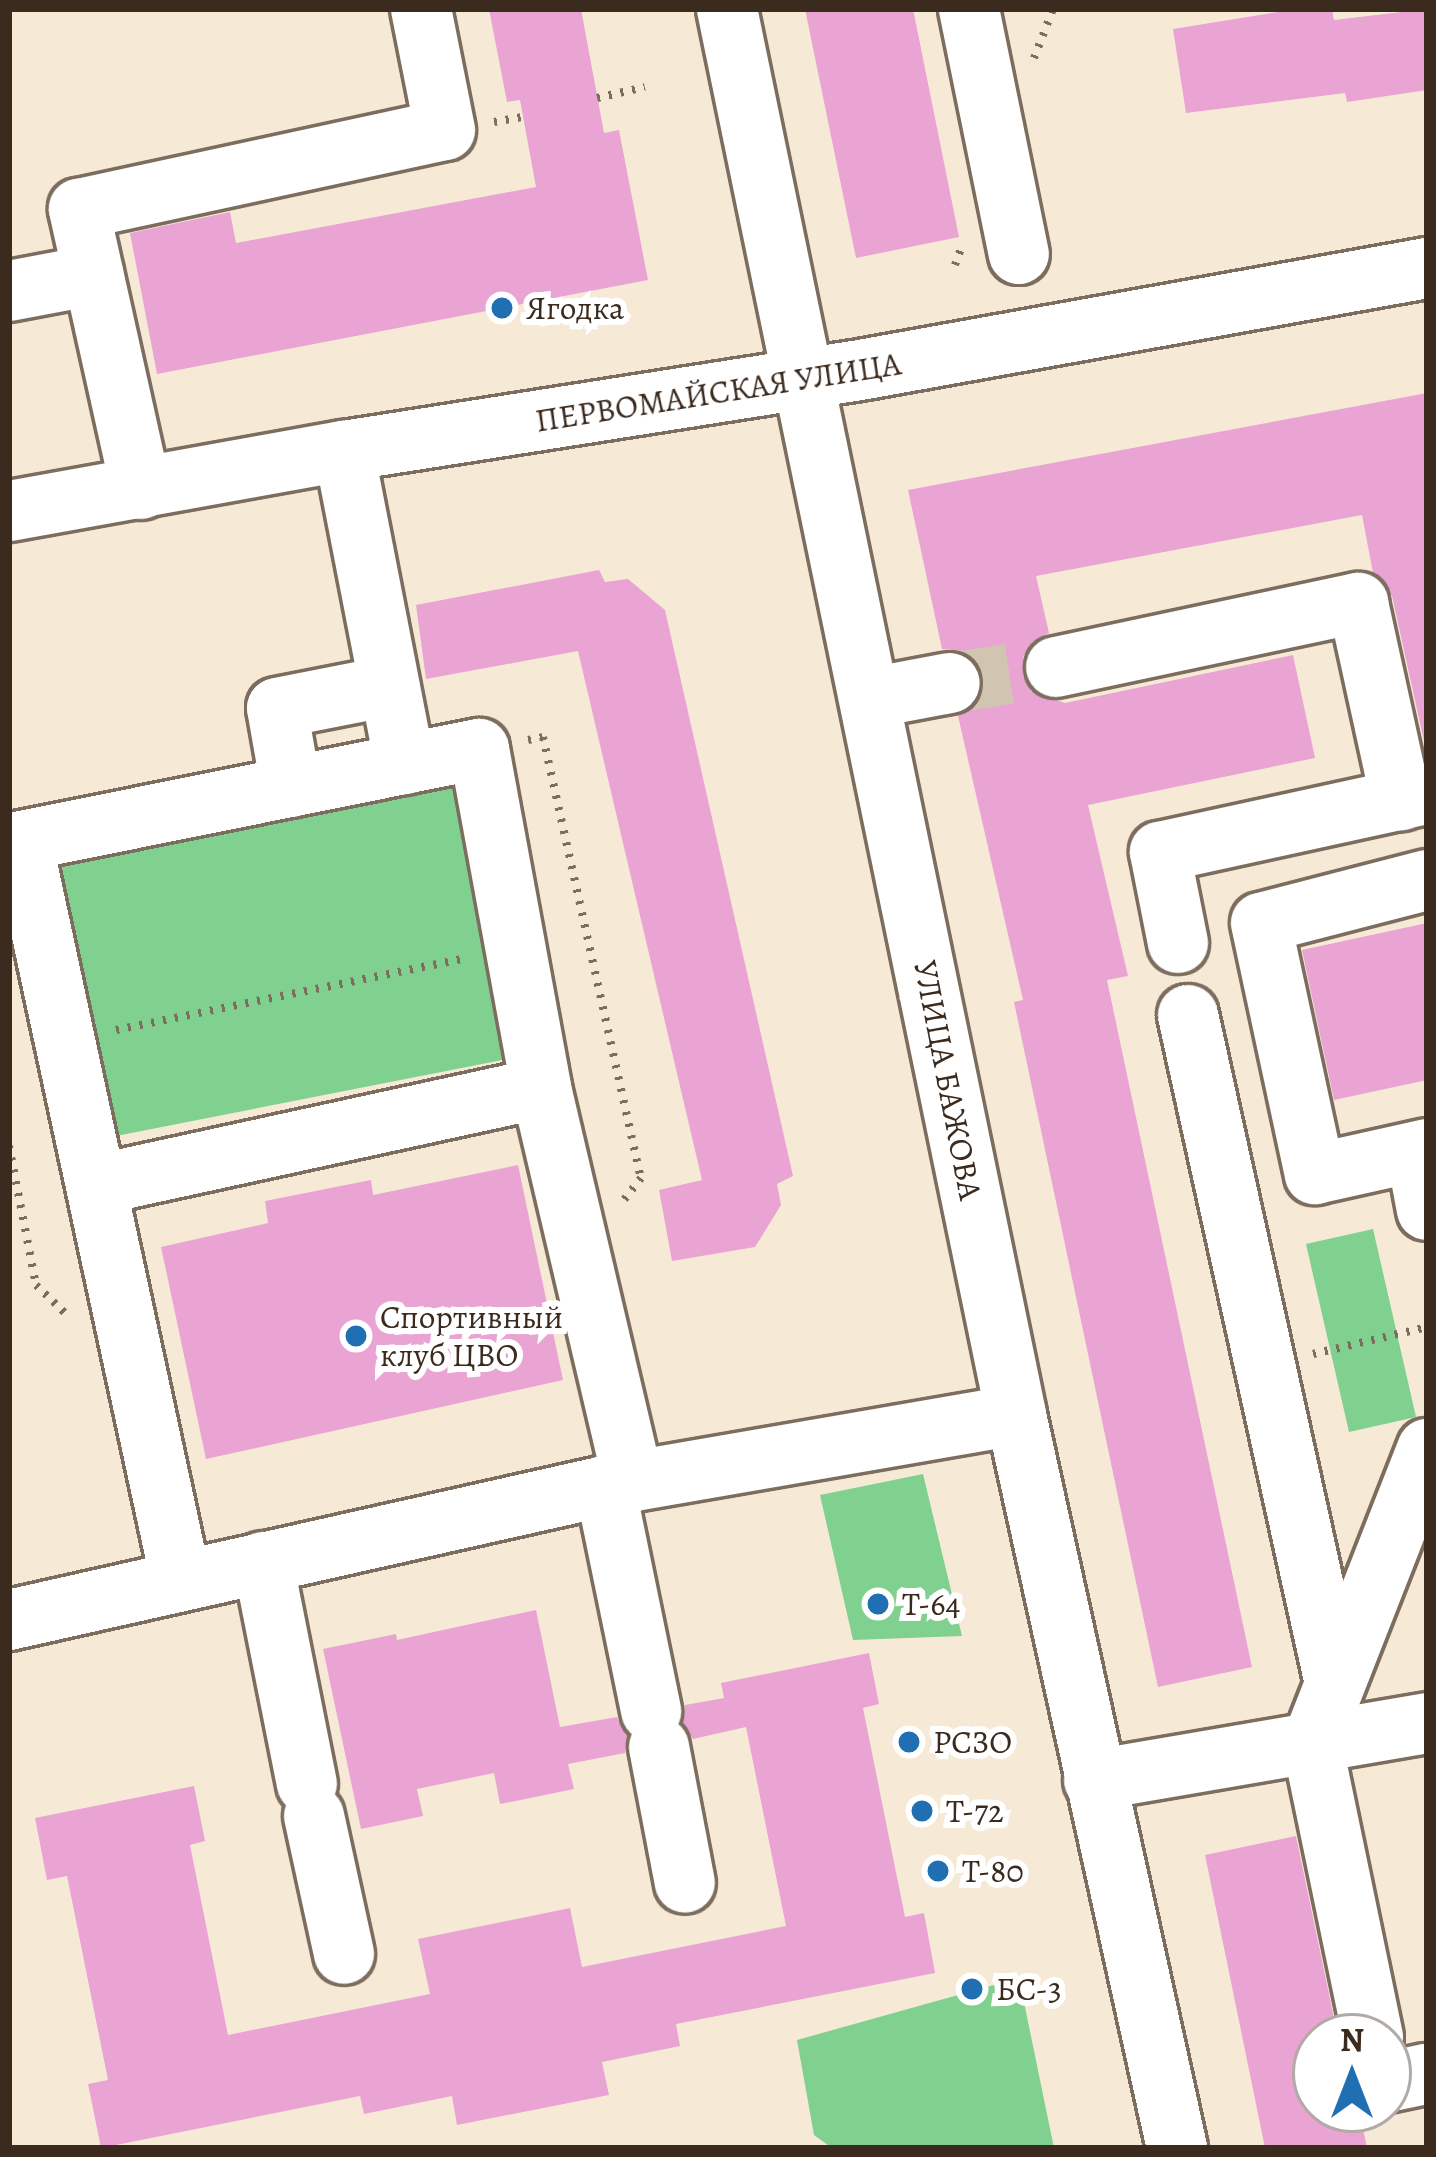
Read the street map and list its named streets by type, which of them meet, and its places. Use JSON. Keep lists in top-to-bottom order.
{
  "streets": {
    "street": ["ПЕРВОМАЙСКАЯ УЛИЦА", "УЛИЦА БАЖОВА"]
  },
  "crossings": [
    ["ПЕРВОМАЙСКАЯ УЛИЦА", "УЛИЦА БАЖОВА"]
  ],
  "places": [
    "Ягодка",
    "Спортивный клуб ЦВО",
    "Т-64",
    "РСЗО",
    "Т-72",
    "Т-80",
    "БС-3"
  ],
  "north": "top"
}
